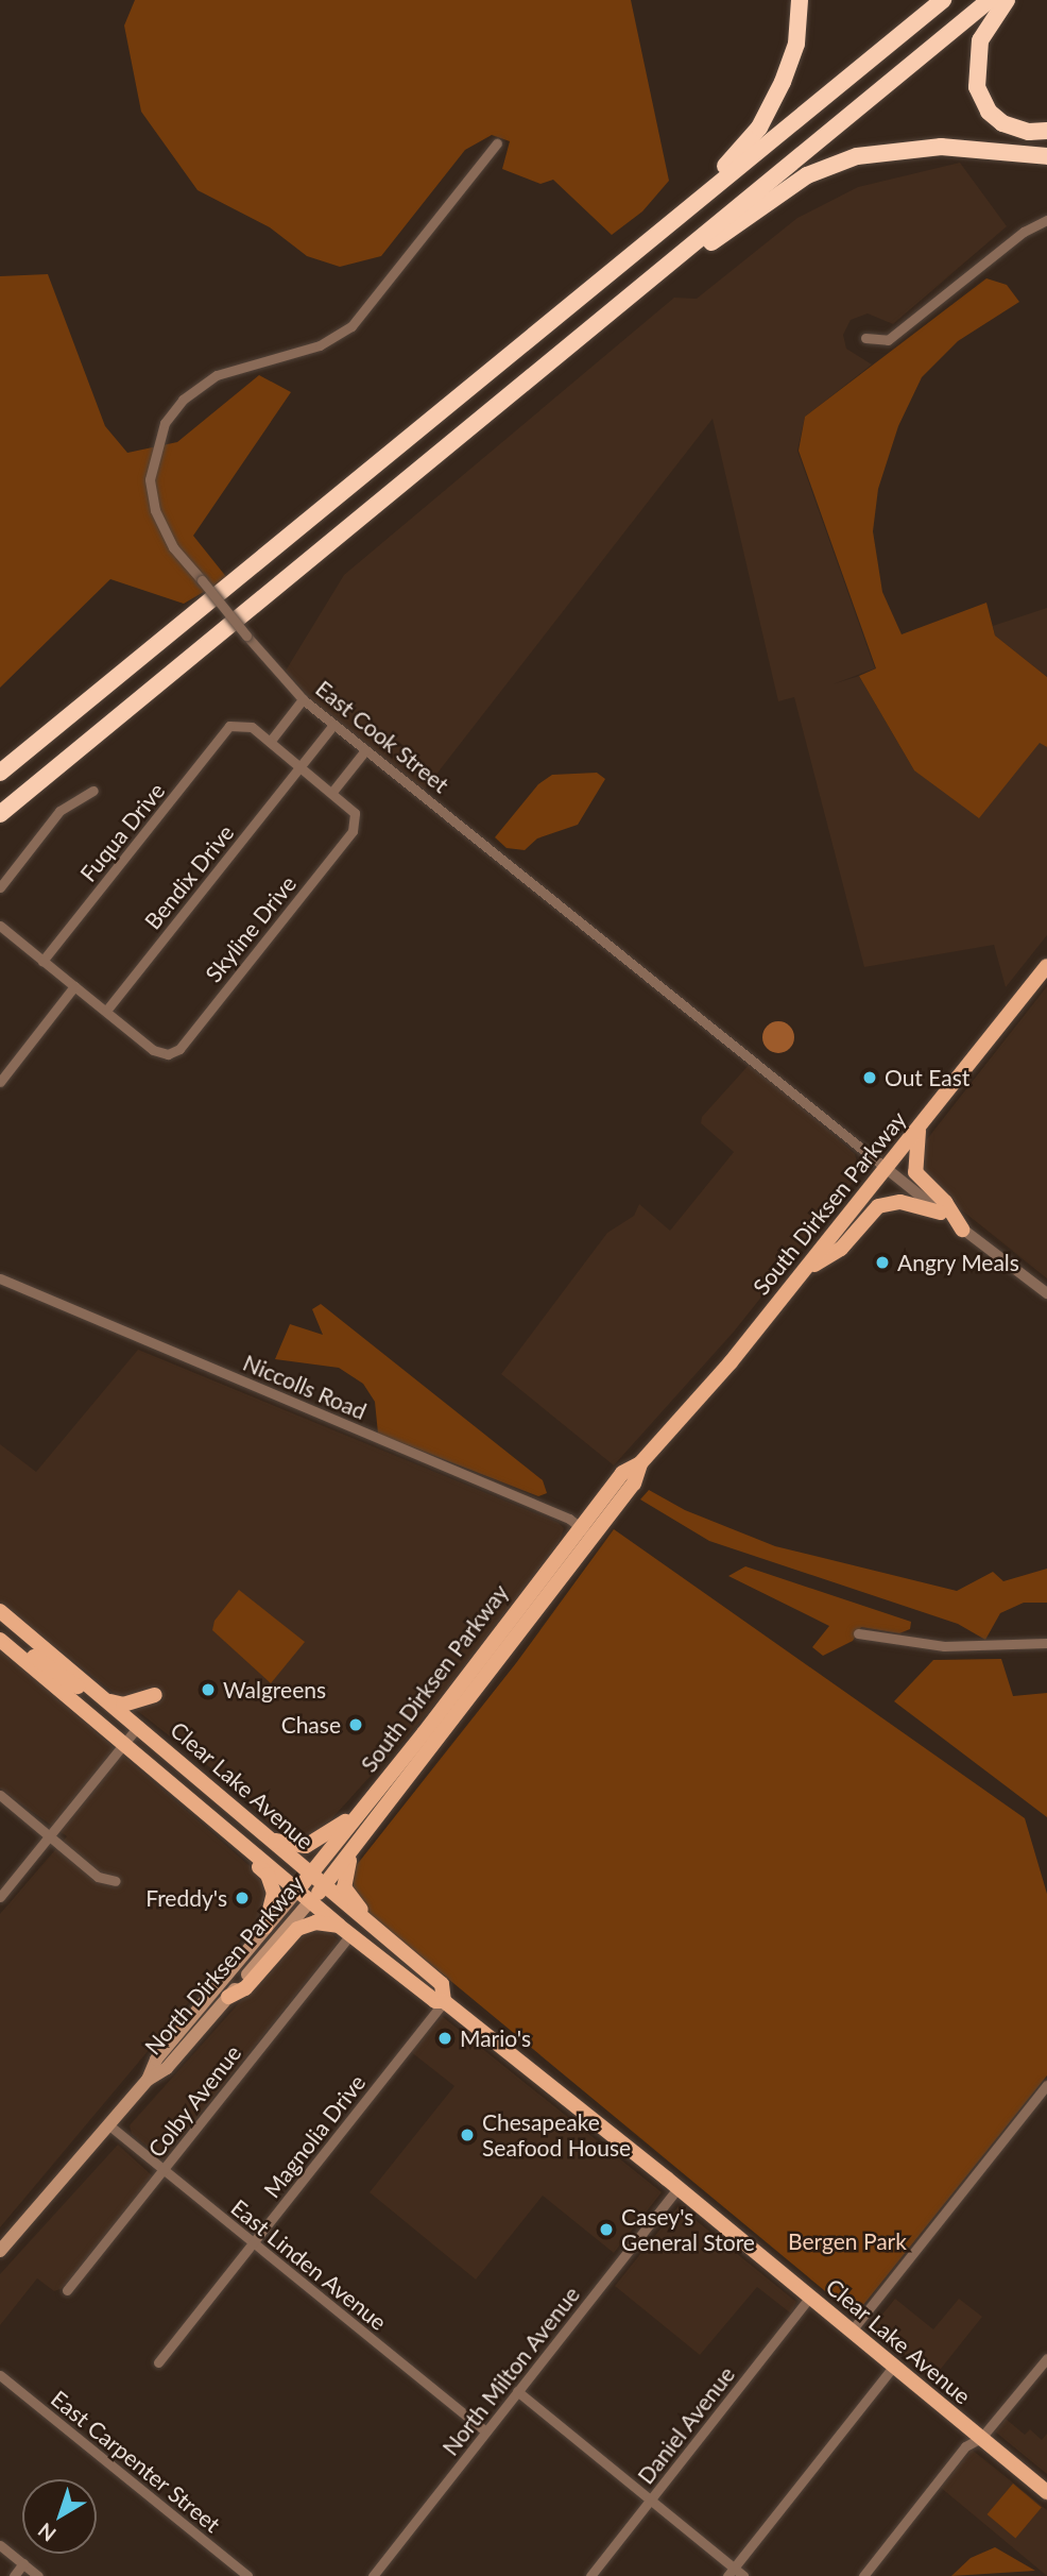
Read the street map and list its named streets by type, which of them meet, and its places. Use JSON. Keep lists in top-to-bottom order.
{
  "streets": {
    "main road": ["South Dirksen Parkway", "Clear Lake Avenue", "North Dirksen Parkway"],
    "street": [
      "East Cook Street",
      "Fuqua Drive",
      "Bendix Drive",
      "Skyline Drive",
      "Niccolls Road",
      "Colby Avenue",
      "Magnolia Drive",
      "East Linden Avenue",
      "North Milton Avenue",
      "Daniel Avenue",
      "East Carpenter Street"
    ]
  },
  "crossings": [
    ["East Cook Street", "Bendix Drive"],
    ["East Cook Street", "South Dirksen Parkway"],
    ["Bendix Drive", "Skyline Drive"],
    ["South Dirksen Parkway", "Niccolls Road"],
    ["South Dirksen Parkway", "Clear Lake Avenue"],
    ["South Dirksen Parkway", "North Dirksen Parkway"],
    ["Clear Lake Avenue", "North Dirksen Parkway"],
    ["Clear Lake Avenue", "Colby Avenue"],
    ["Clear Lake Avenue", "Magnolia Drive"],
    ["Clear Lake Avenue", "North Milton Avenue"],
    ["Clear Lake Avenue", "Daniel Avenue"],
    ["North Dirksen Parkway", "East Linden Avenue"],
    ["Colby Avenue", "East Linden Avenue"],
    ["Magnolia Drive", "East Linden Avenue"],
    ["East Linden Avenue", "North Milton Avenue"]
  ],
  "parks": ["Bergen Park"],
  "places": [
    "Out East",
    "Angry Meals",
    "Walgreens",
    "Chase",
    "Freddy's",
    "Mario's",
    "Chesapeake Seafood House",
    "Casey's General Store"
  ],
  "north": "bottom left"
}
